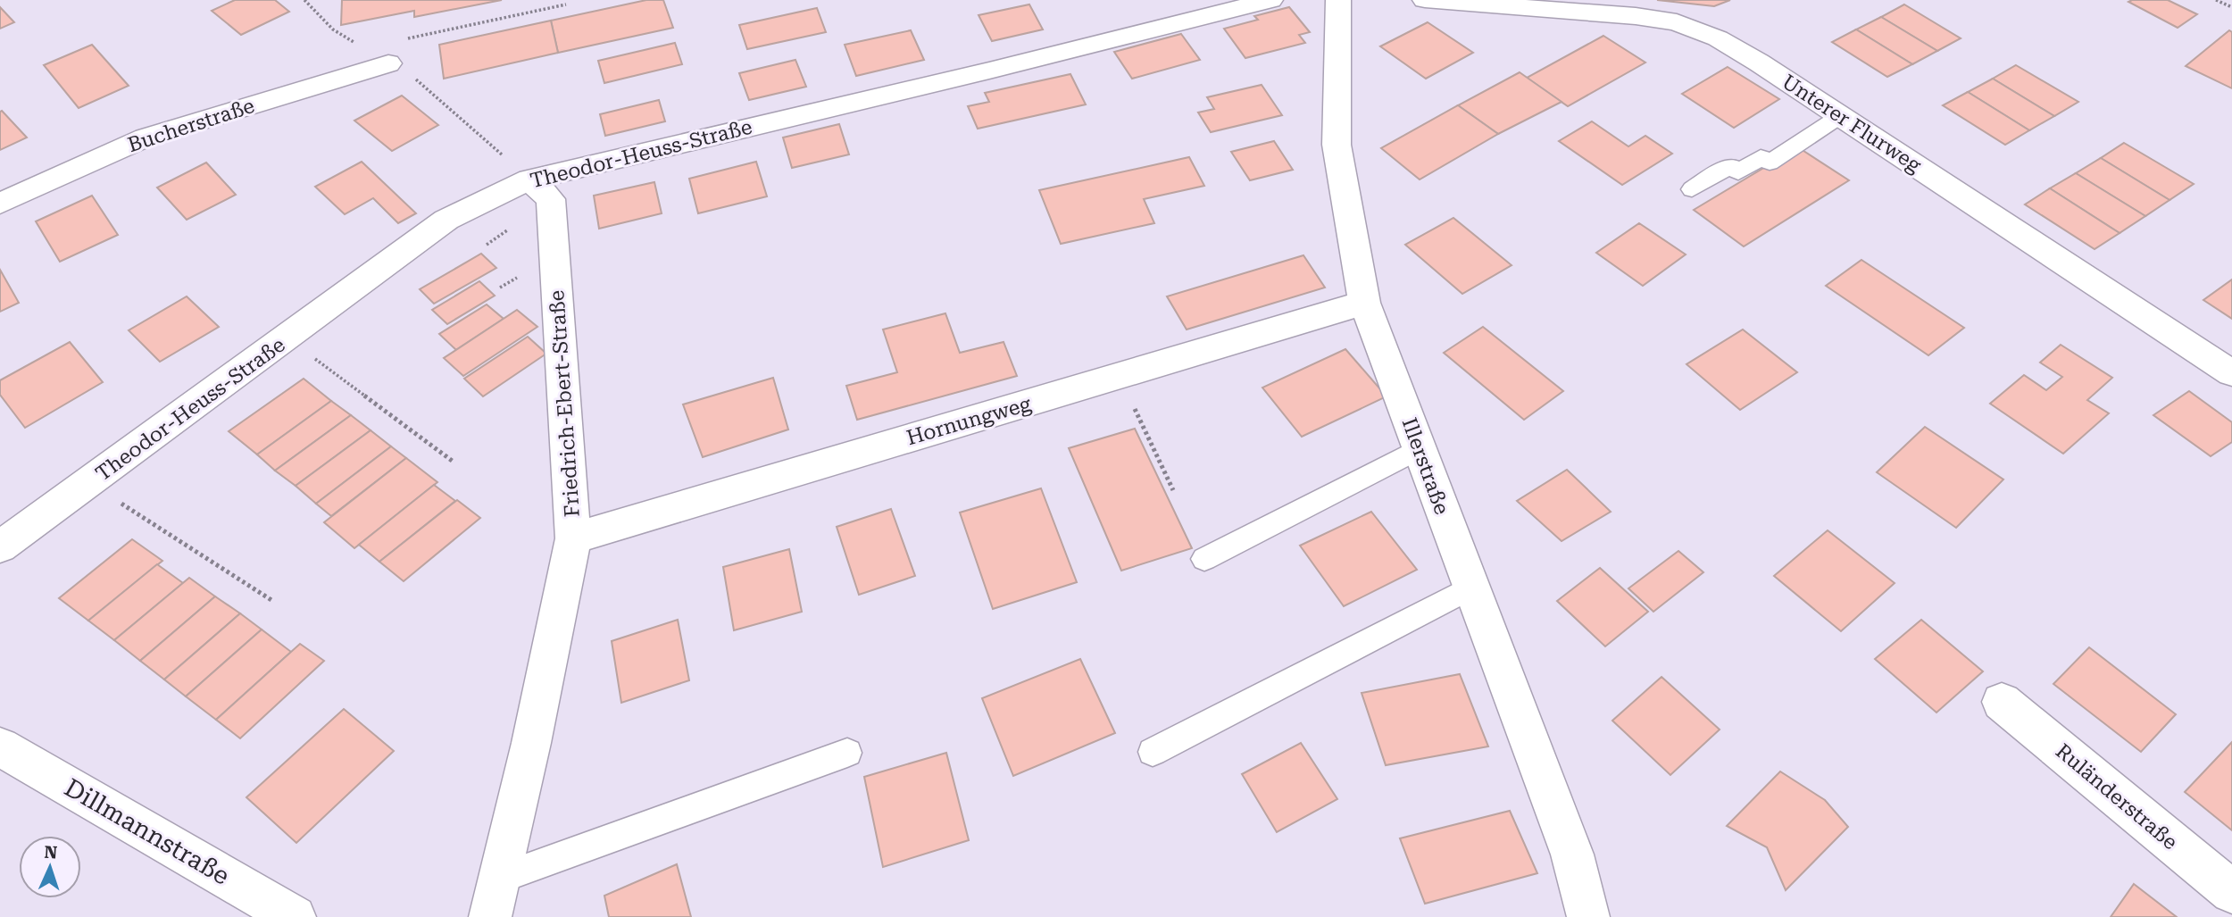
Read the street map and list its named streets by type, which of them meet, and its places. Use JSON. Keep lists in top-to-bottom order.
{
  "streets": {
    "street": [
      "Unterer Flurweg",
      "Bucherstraße",
      "Theodor-Heuss-Straße",
      "Friedrich-Ebert-Straße",
      "Hornungweg",
      "Illerstraße",
      "Ruländerstraße",
      "Dillmannstraße"
    ]
  },
  "crossings": [
    ["Theodor-Heuss-Straße", "Friedrich-Ebert-Straße"],
    ["Friedrich-Ebert-Straße", "Hornungweg"],
    ["Hornungweg", "Illerstraße"]
  ],
  "north": "top"
}
